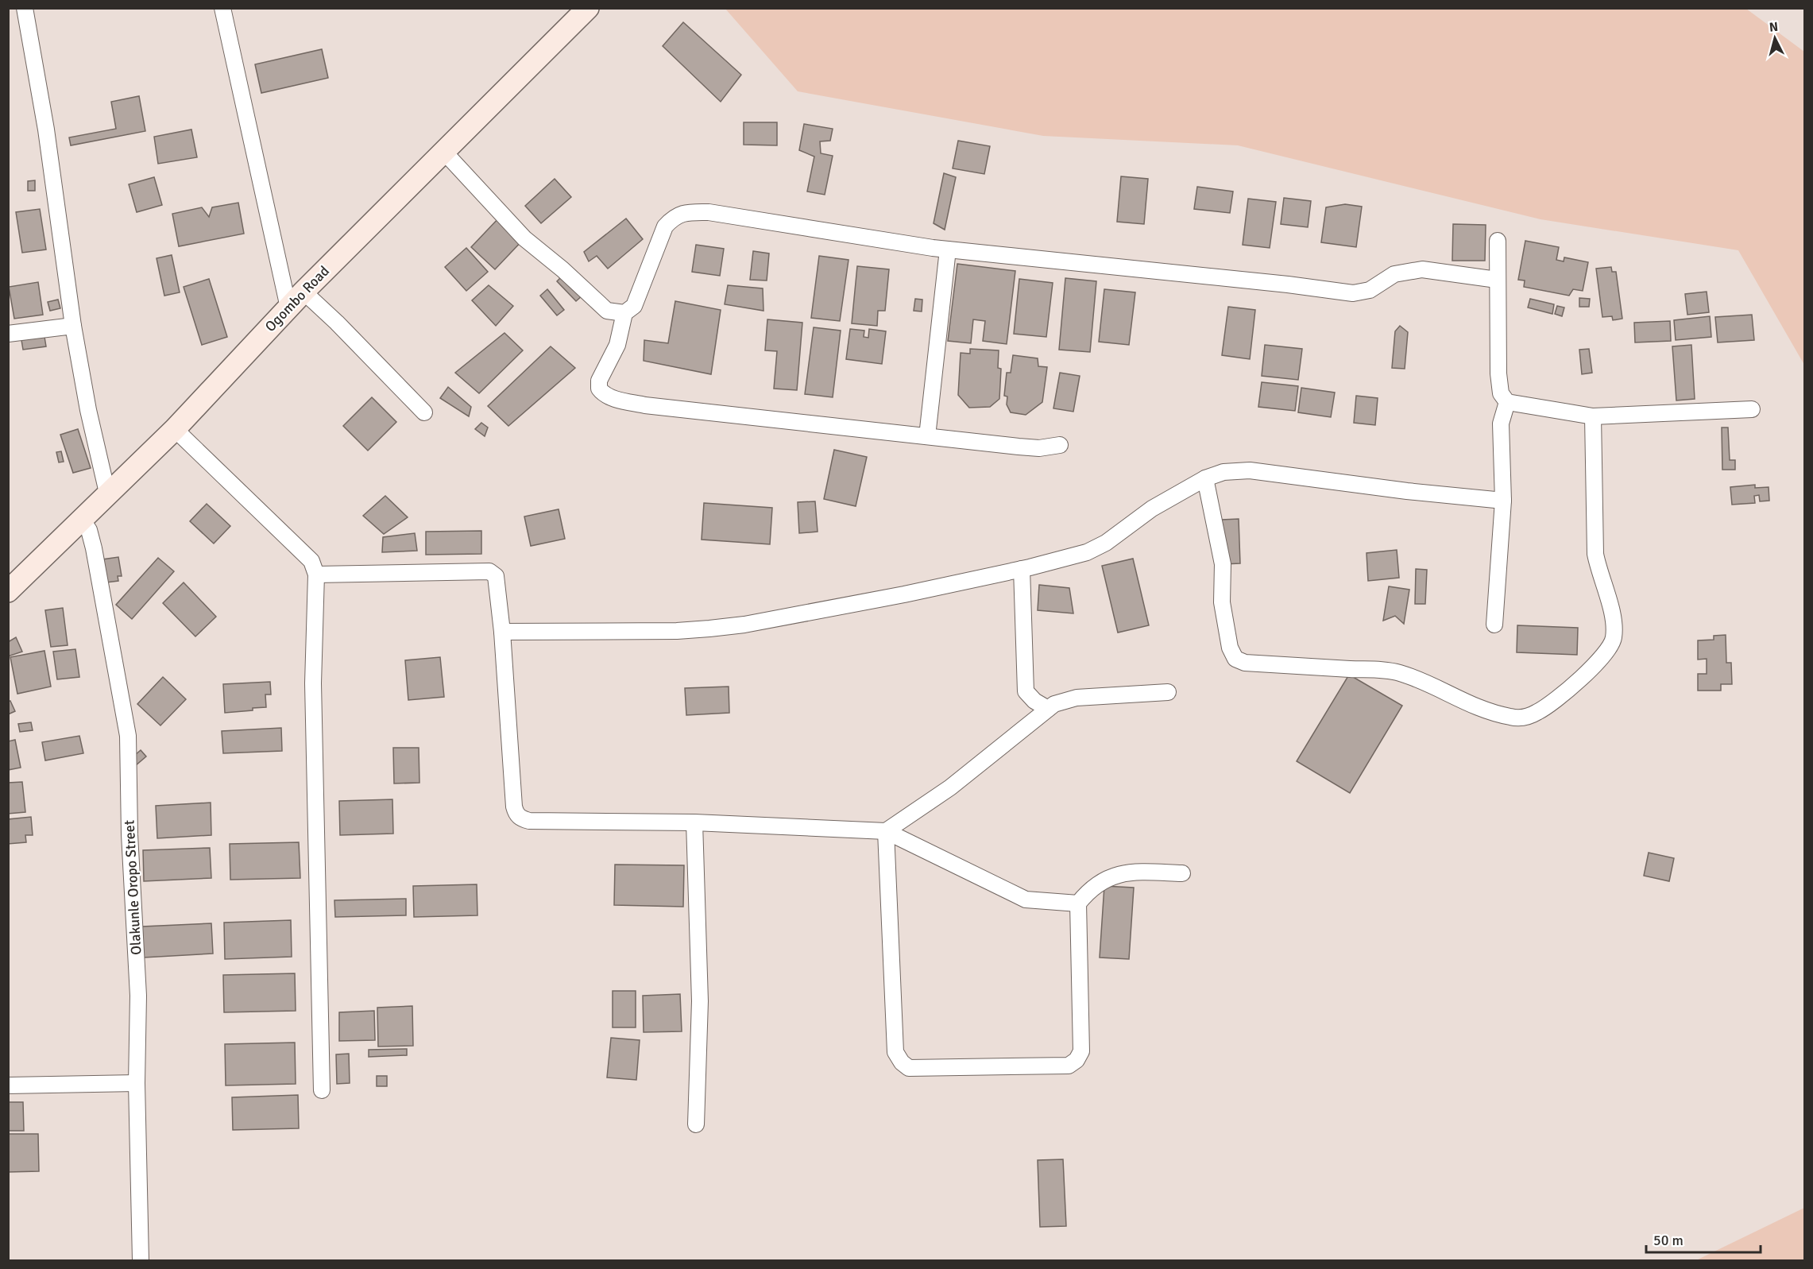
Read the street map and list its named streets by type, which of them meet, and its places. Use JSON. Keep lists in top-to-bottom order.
{
  "streets": {
    "main road": ["Ogombo Road"],
    "street": ["Olakunle Oropo Street"]
  },
  "crossings": [
    ["Ogombo Road", "Olakunle Oropo Street"]
  ],
  "scale_bar": "50 m",
  "north": "top"
}
